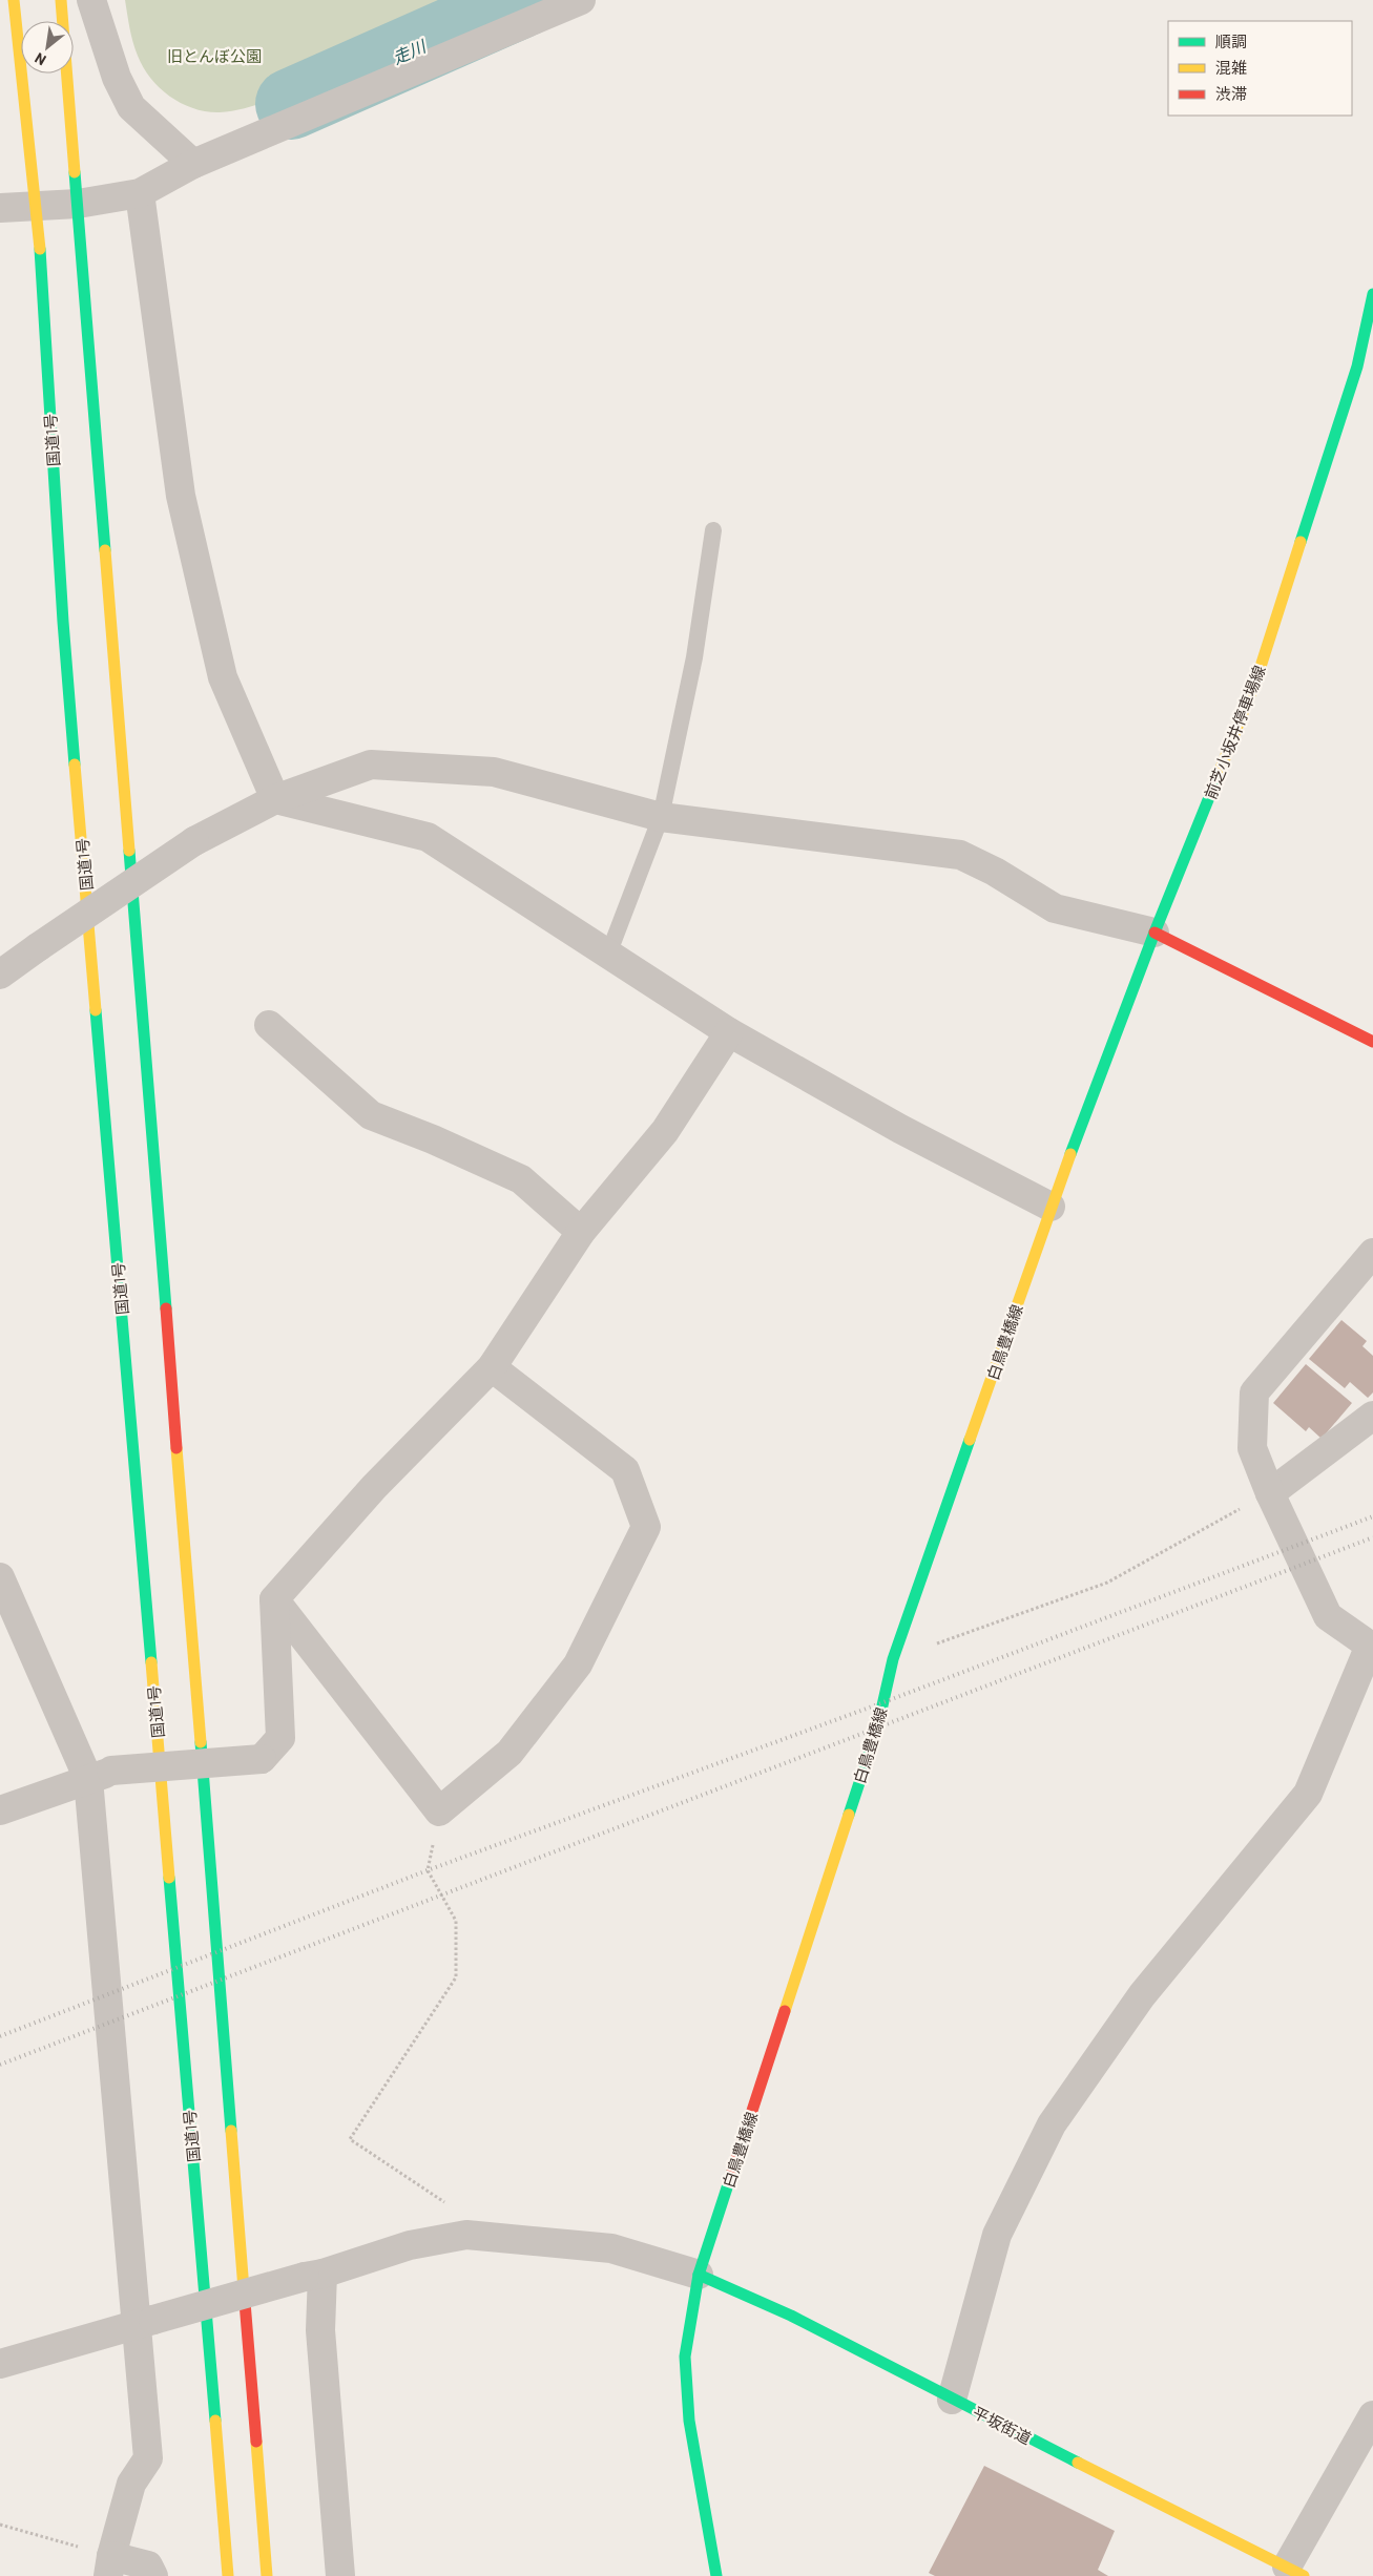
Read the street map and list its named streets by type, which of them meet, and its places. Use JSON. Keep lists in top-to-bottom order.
{
  "streets": {
    "main road": [
      "国道1号",
      "前芝小坂井停車場線",
      "白鳥豊橋線",
      "平坂街道"
    ]
  },
  "crossings": [
    ["前芝小坂井停車場線", "白鳥豊橋線"],
    ["白鳥豊橋線", "平坂街道"]
  ],
  "water": ["走川"],
  "parks": ["旧とんぼ公園"],
  "legend": ["順調", "混雑", "渋滞"],
  "north": "bottom left"
}
